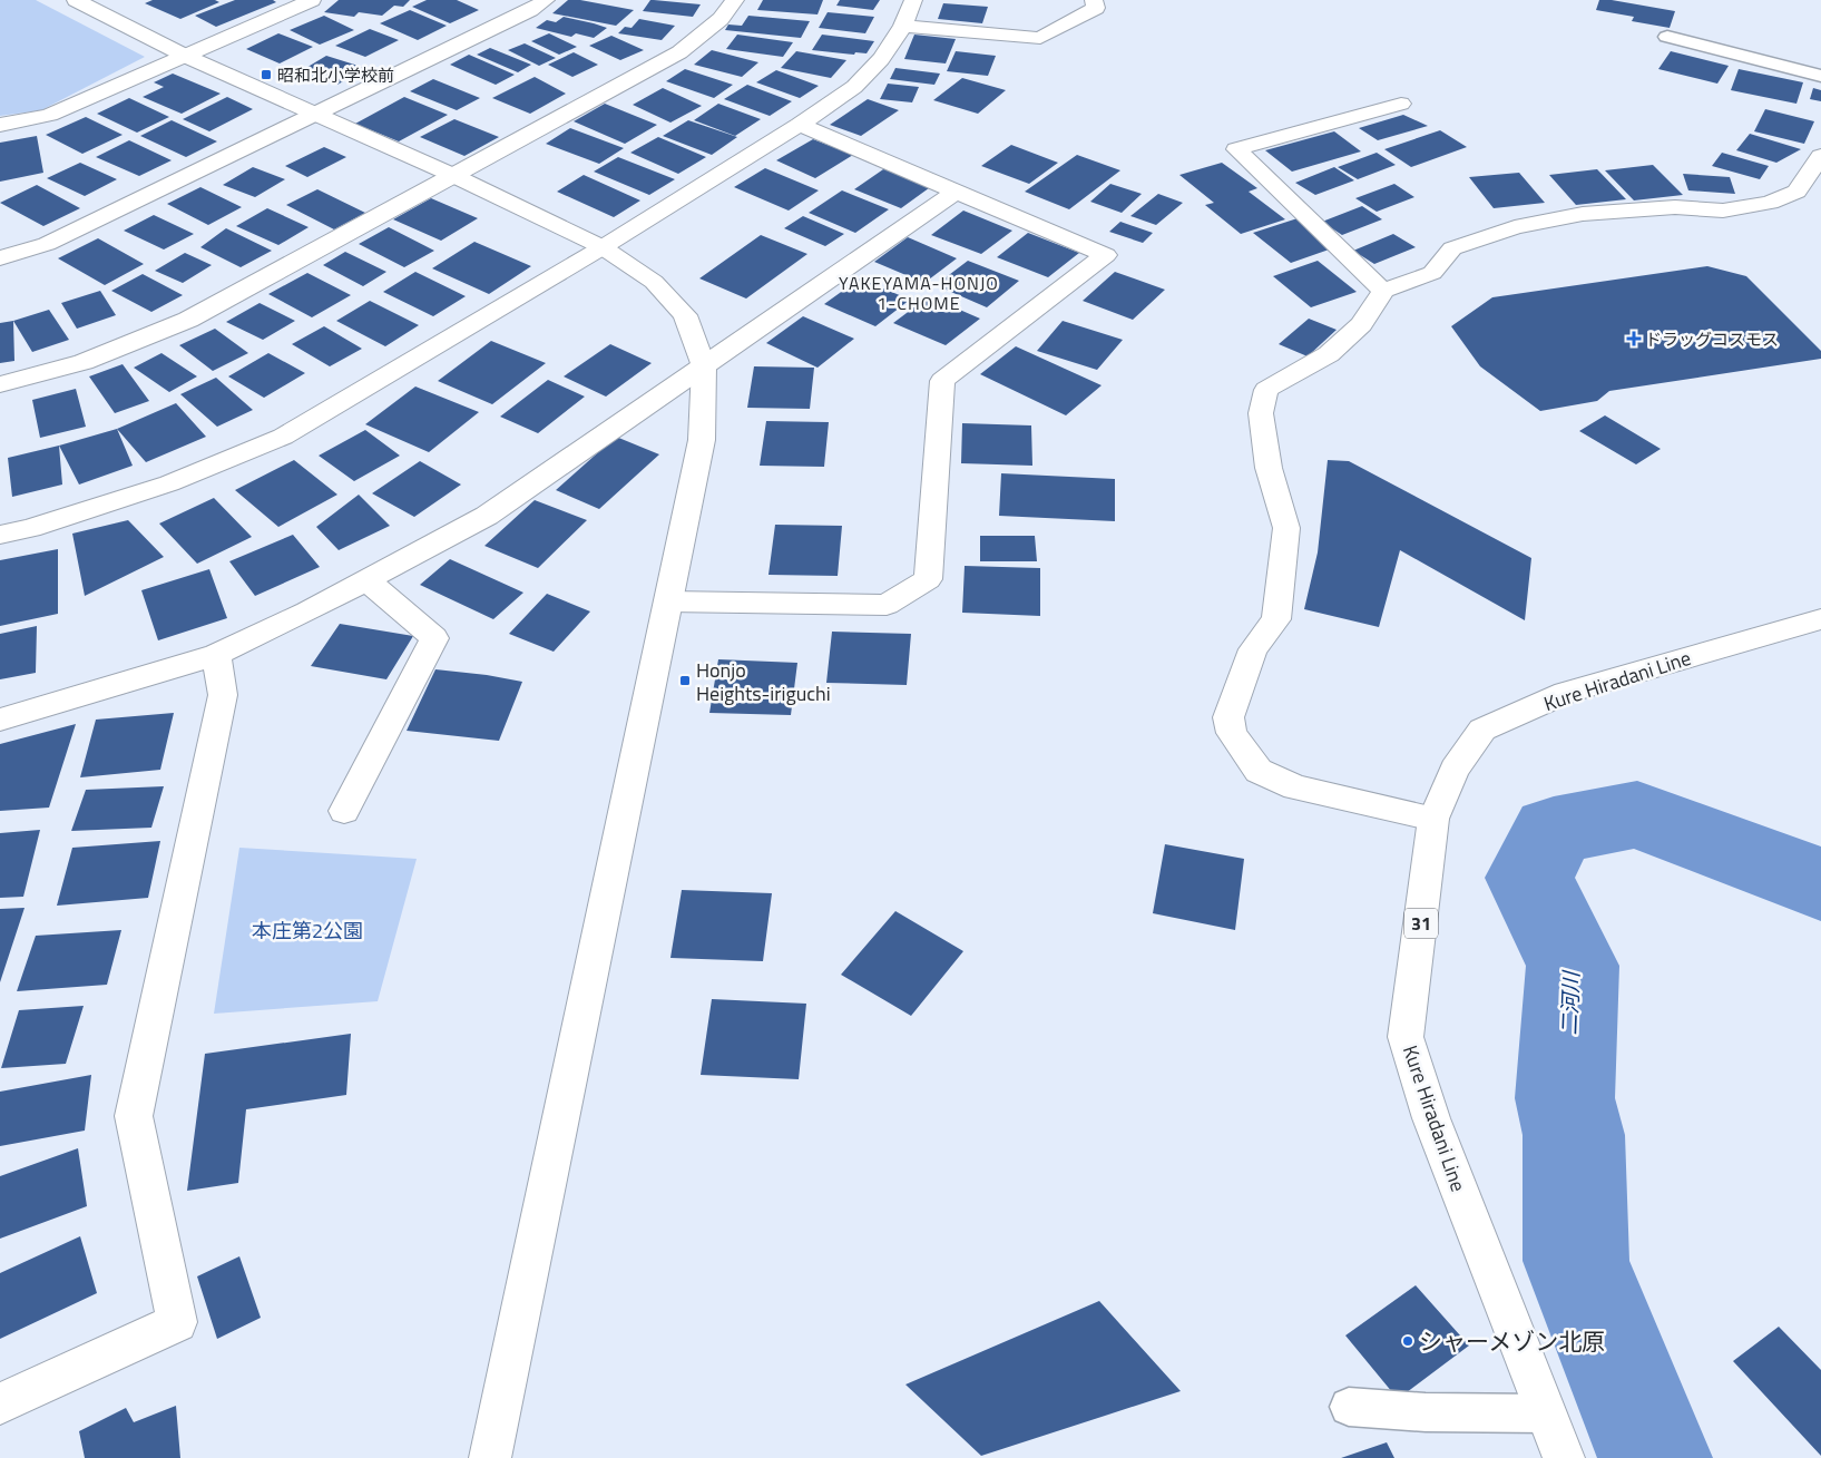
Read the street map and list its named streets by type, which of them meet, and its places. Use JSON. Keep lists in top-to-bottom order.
{
  "streets": {
    "street": ["Kure Hiradani Line", "31"]
  },
  "districts": ["YAKEYAMA-HONJO 1-CHOME"],
  "water": ["二河川"],
  "parks": ["本庄第2公園"],
  "places": {
    "transit": ["昭和北小学校前", "Honjo Heights-iriguchi"],
    "health": ["ドラッグコスモス"],
    "other": ["シャーメゾン北原"]
  }
}
